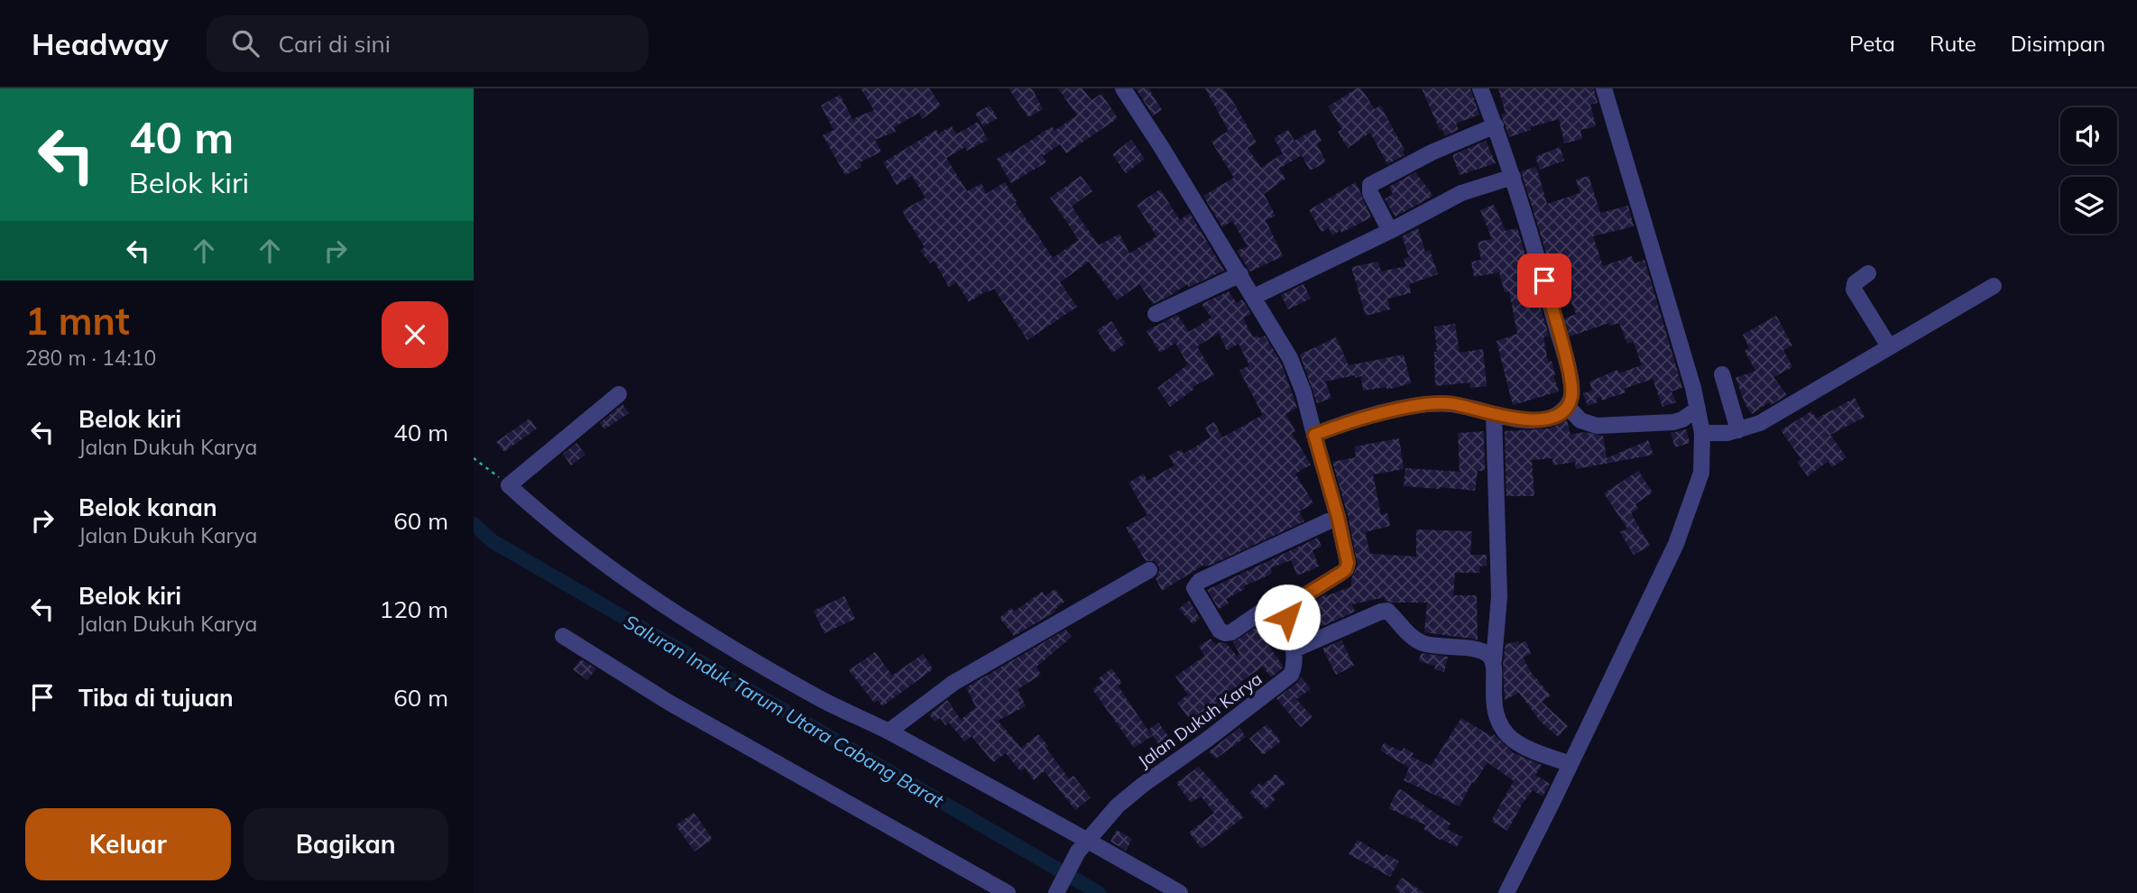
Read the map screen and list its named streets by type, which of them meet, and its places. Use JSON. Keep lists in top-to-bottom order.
{
  "streets": {
    "street": ["Jalan Dukuh Karya"]
  },
  "water": ["Saluran Induk Tarum Utara Cabang Barat"],
  "page": {
    "header": "Headway",
    "search": "Cari di sini",
    "nav": ["Peta", "Rute", "Disimpan"],
    "turn": ["40 m", "Belok kiri"],
    "heading": ["1 mnt", "280 m · 14:10"],
    "list": [
      {
        "name": "Belok kiri",
        "note": "Jalan Dukuh Karya",
        "value": "40 m"
      },
      {
        "name": "Belok kanan",
        "note": "Jalan Dukuh Karya",
        "value": "60 m"
      },
      {
        "name": "Belok kiri",
        "note": "Jalan Dukuh Karya",
        "value": "120 m"
      },
      {
        "name": "Tiba di tujuan",
        "value": "60 m"
      }
    ],
    "buttons": ["Keluar", "Bagikan"]
  }
}
